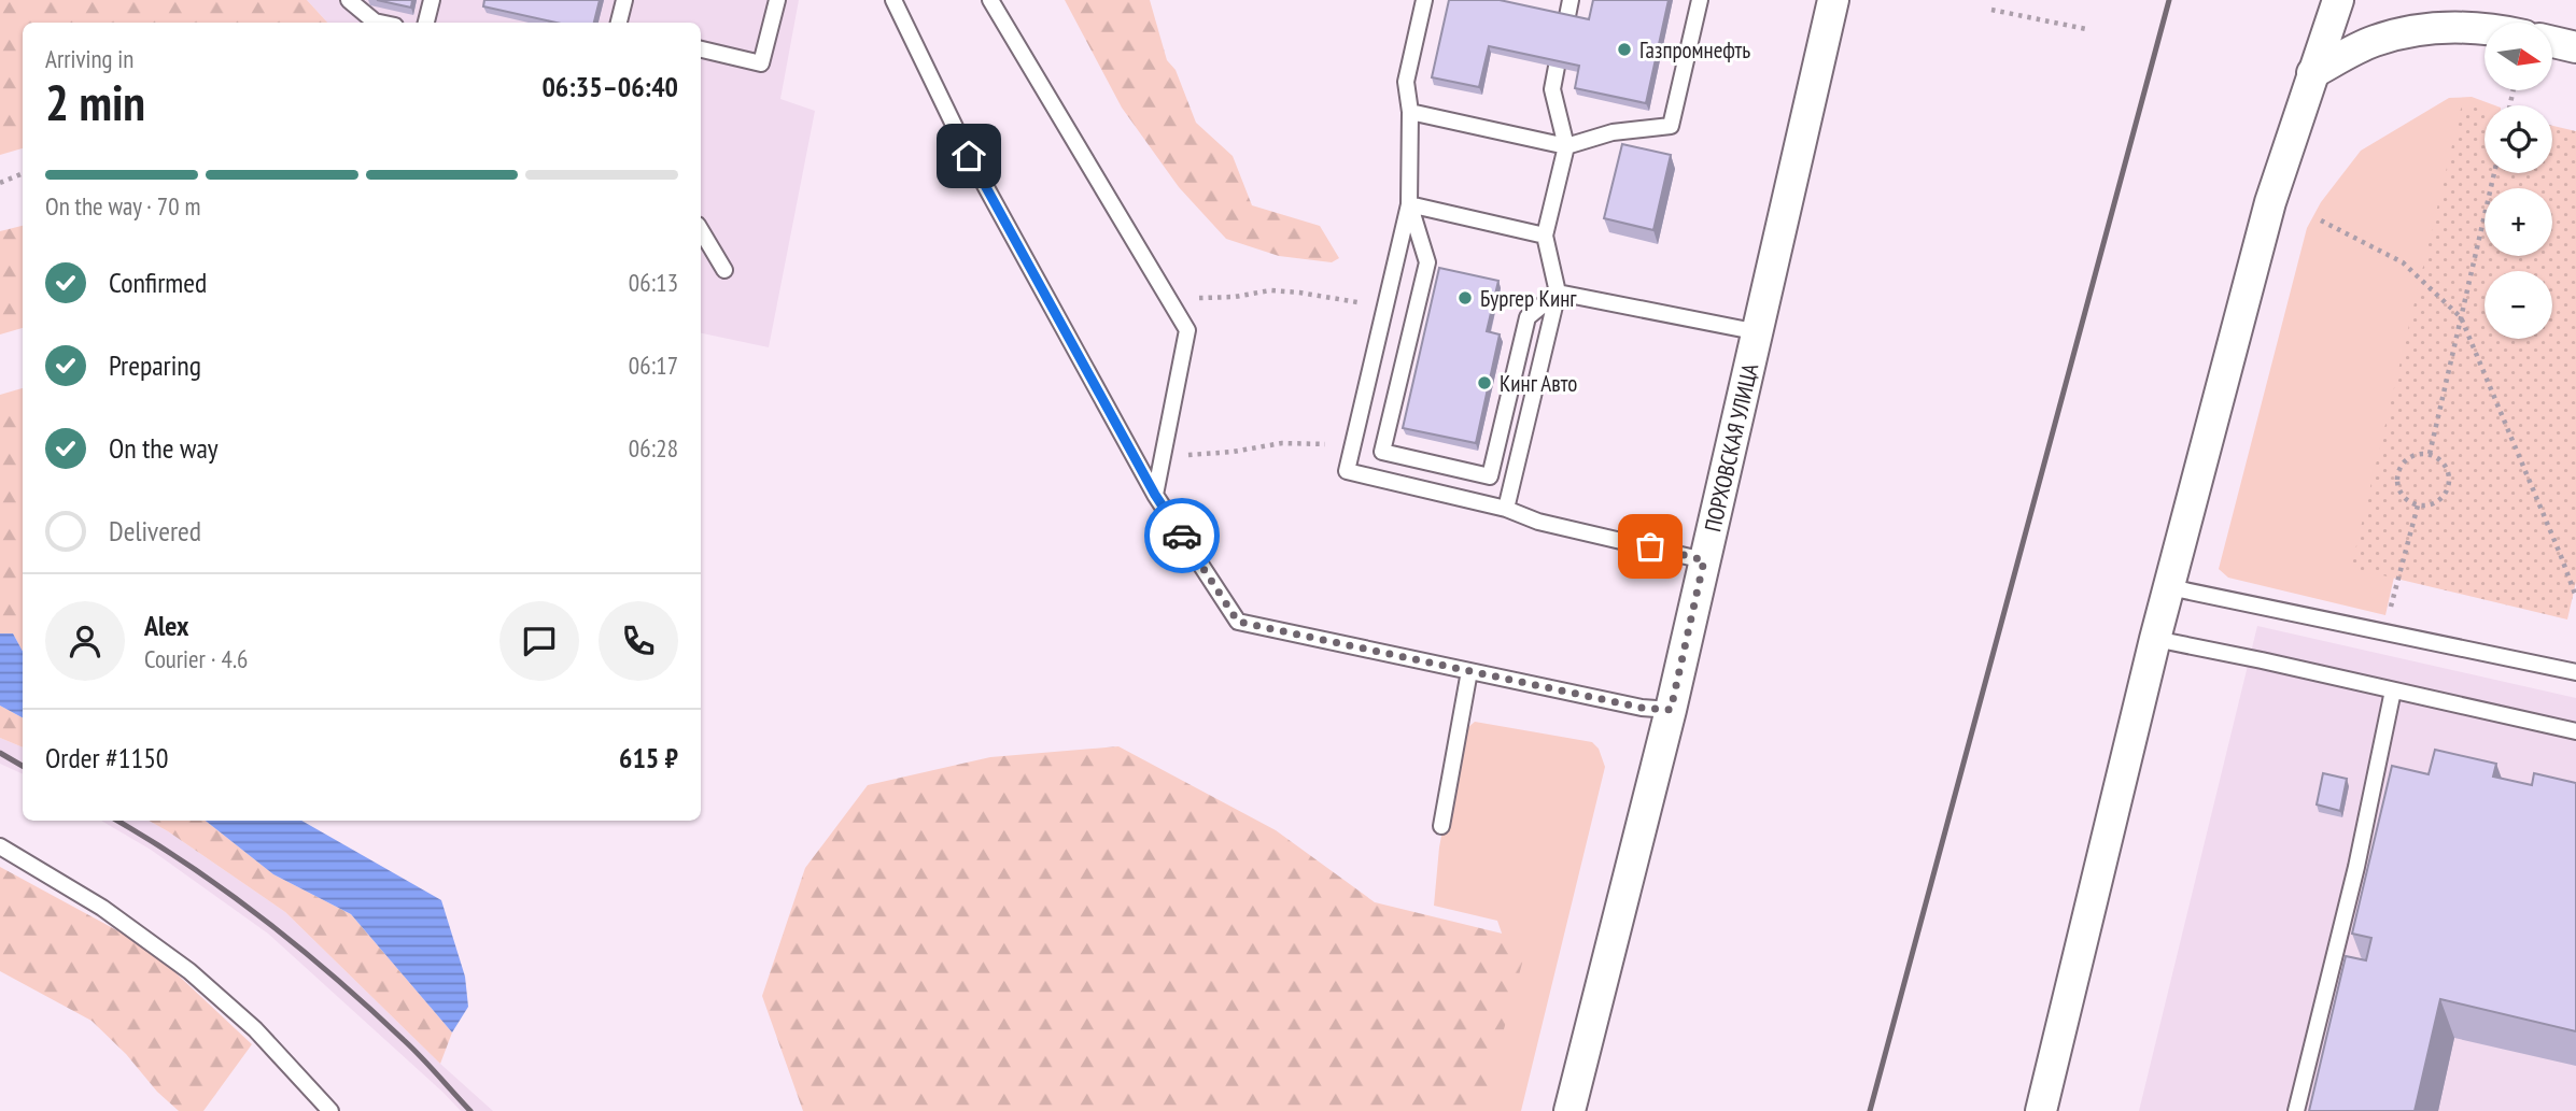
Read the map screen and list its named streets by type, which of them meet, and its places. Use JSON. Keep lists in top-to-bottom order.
{
  "streets": {
    "street": ["ПОРХОВСКАЯ УЛИЦА"]
  },
  "places": ["Газпромнефть", "Бургер Кинг", "Кинг Авто"],
  "north": "right",
  "page": {
    "map_buttons": ["+", "−"],
    "heading": ["2 min", "Arriving in", "06:35–06:40"],
    "panel": [
      "Alex",
      "Courier · 4.6",
      "Order #1150",
      "615 ₽"
    ],
    "bar": "On the way · 70 m",
    "list": [
      ["Confirmed", "06:13"],
      ["Preparing", "06:17"],
      ["On the way", "06:28"],
      "Delivered"
    ]
  }
}
